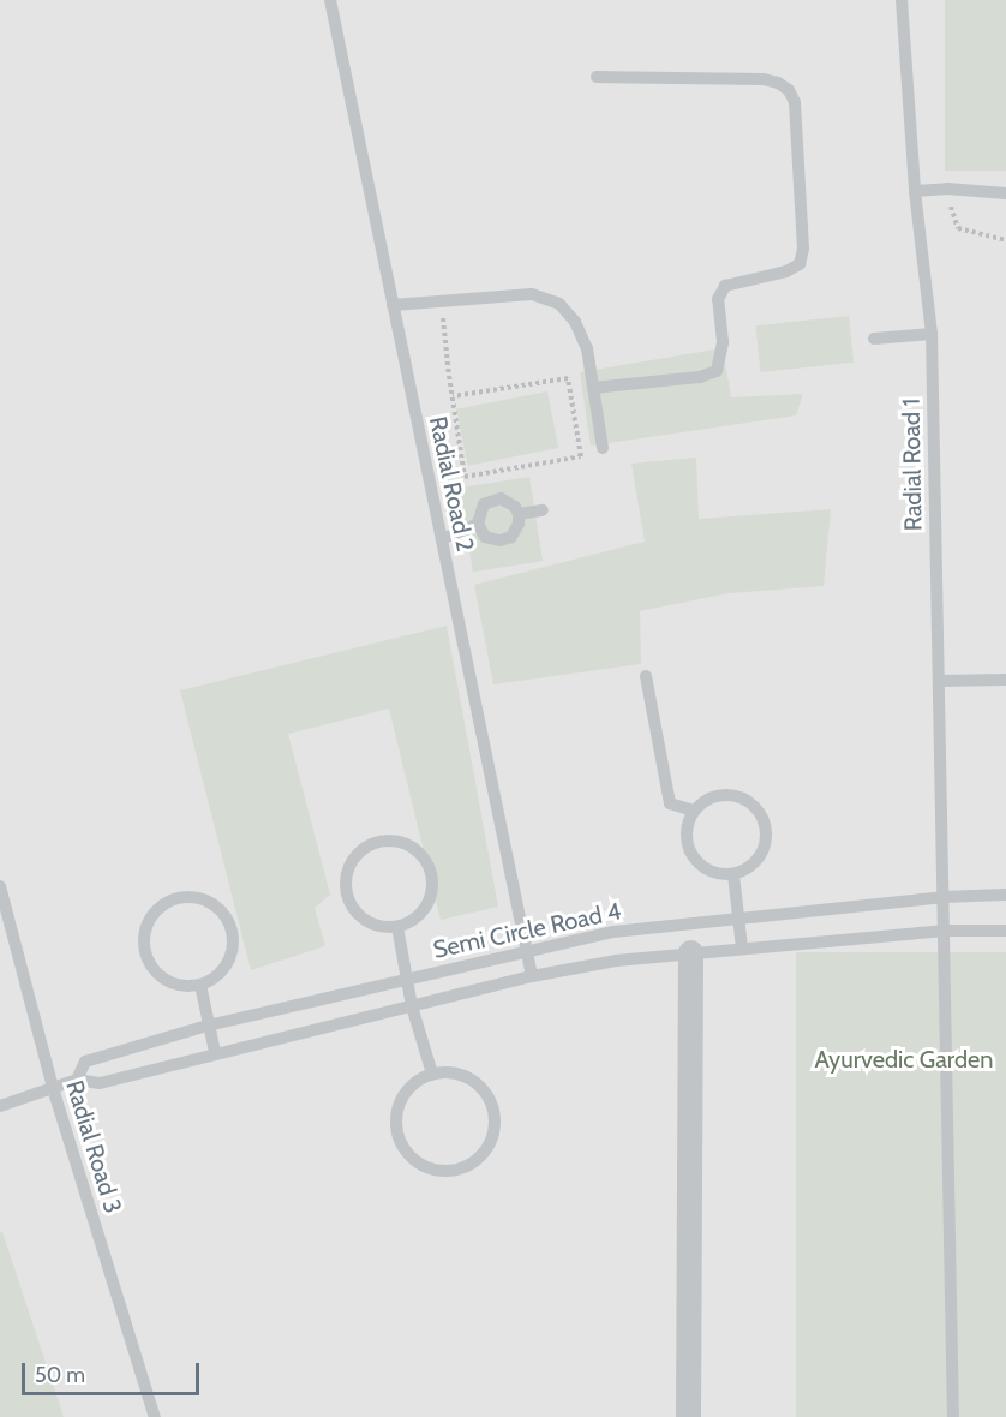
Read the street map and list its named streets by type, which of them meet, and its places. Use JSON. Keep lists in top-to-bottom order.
{
  "streets": {
    "lane": [
      "Radial Road 1",
      "Radial Road 2",
      "Semi Circle Road 4",
      "Radial Road 3"
    ]
  },
  "crossings": [
    ["Radial Road 1", "Semi Circle Road 4"],
    ["Radial Road 2", "Semi Circle Road 4"],
    ["Semi Circle Road 4", "Radial Road 3"]
  ],
  "parks": ["Ayurvedic Garden"],
  "scale_bar": "50 m"
}
